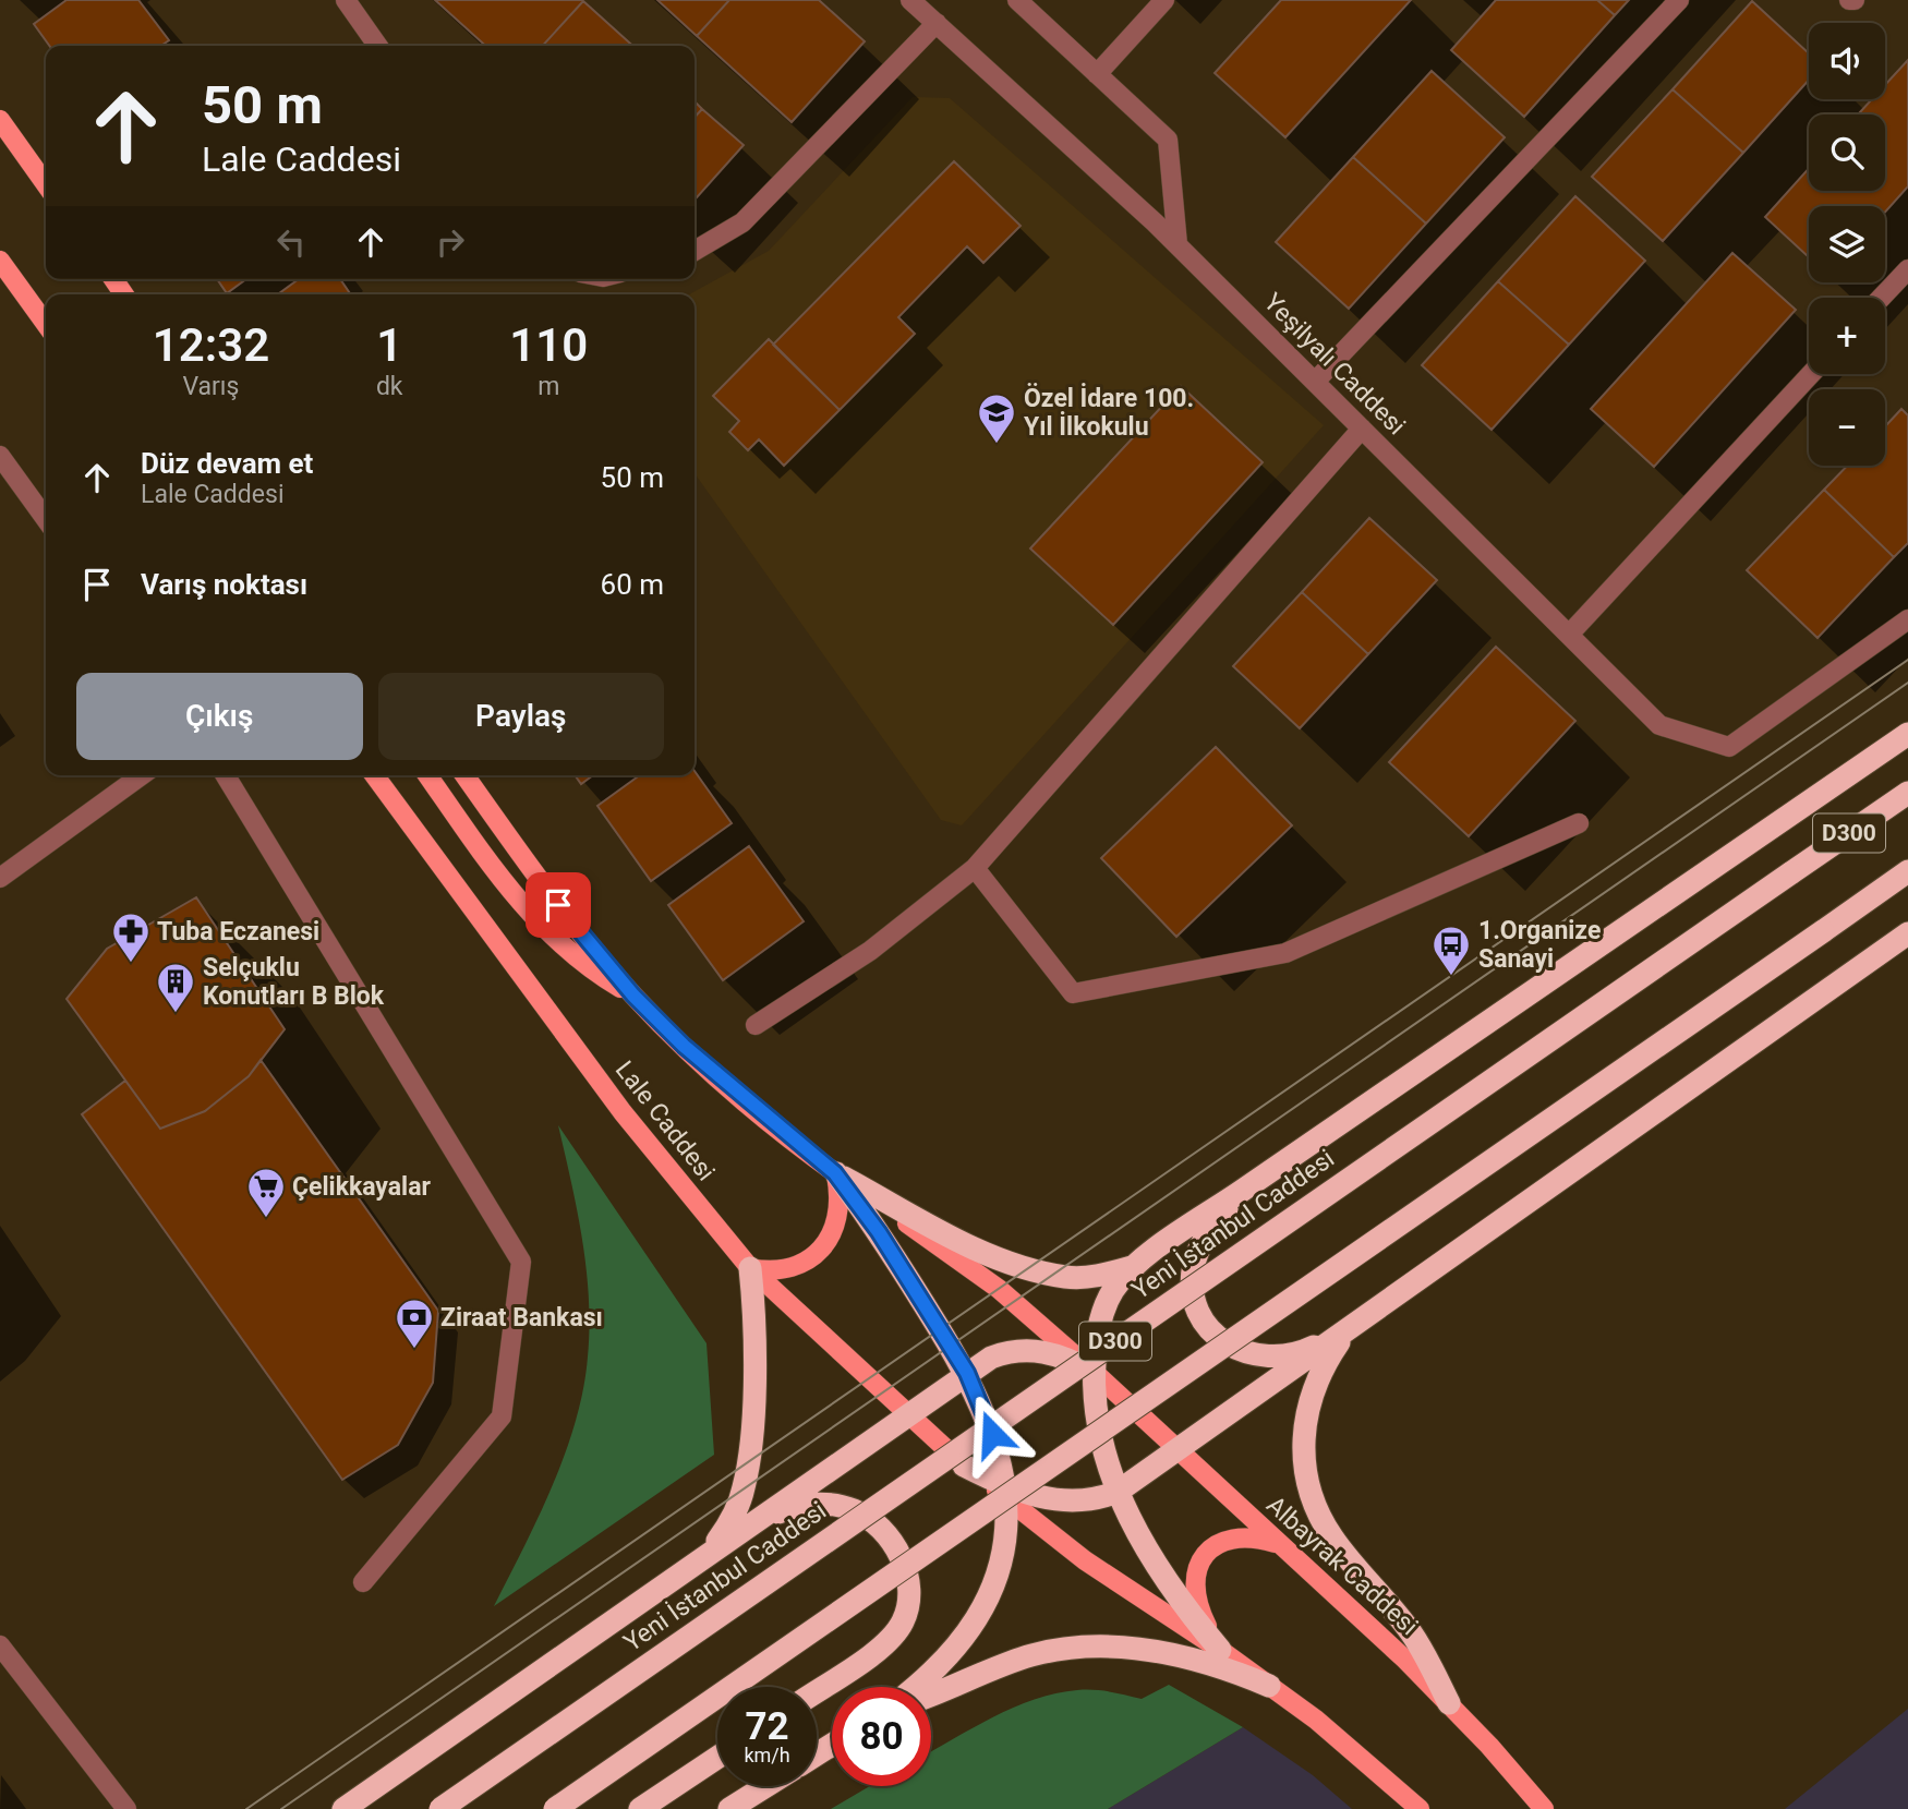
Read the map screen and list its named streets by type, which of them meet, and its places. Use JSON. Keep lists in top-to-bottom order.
{
  "streets": {
    "highway": ["D300", "Yeni İstanbul Caddesi"],
    "main road": ["Lale Caddesi", "Albayrak Caddesi"],
    "street": ["Yeşilyalı Caddesi"]
  },
  "places": {
    "school or university": ["Özel İdare 100. Yıl İlkokulu"],
    "pharmacy": ["Tuba Eczanesi"],
    "bus stop": ["1.Organize Sanayi"],
    "building": ["Selçuklu Konutları B Blok"],
    "supermarket": ["Çelikkayalar"],
    "bank": ["Ziraat Bankası"]
  },
  "page": {
    "map_buttons": ["+", "−"],
    "turn": ["50 m", "Lale Caddesi"],
    "eta": [
      "12:32",
      "Varış",
      "1",
      "dk",
      "110",
      "m"
    ],
    "list": [
      {
        "name": "Düz devam et",
        "note": "Lale Caddesi",
        "value": "50 m"
      },
      {
        "name": "Varış noktası",
        "value": "60 m"
      }
    ],
    "buttons": ["Çıkış", "Paylaş"],
    "speed": "72 km/h",
    "limit": "80"
  }
}
